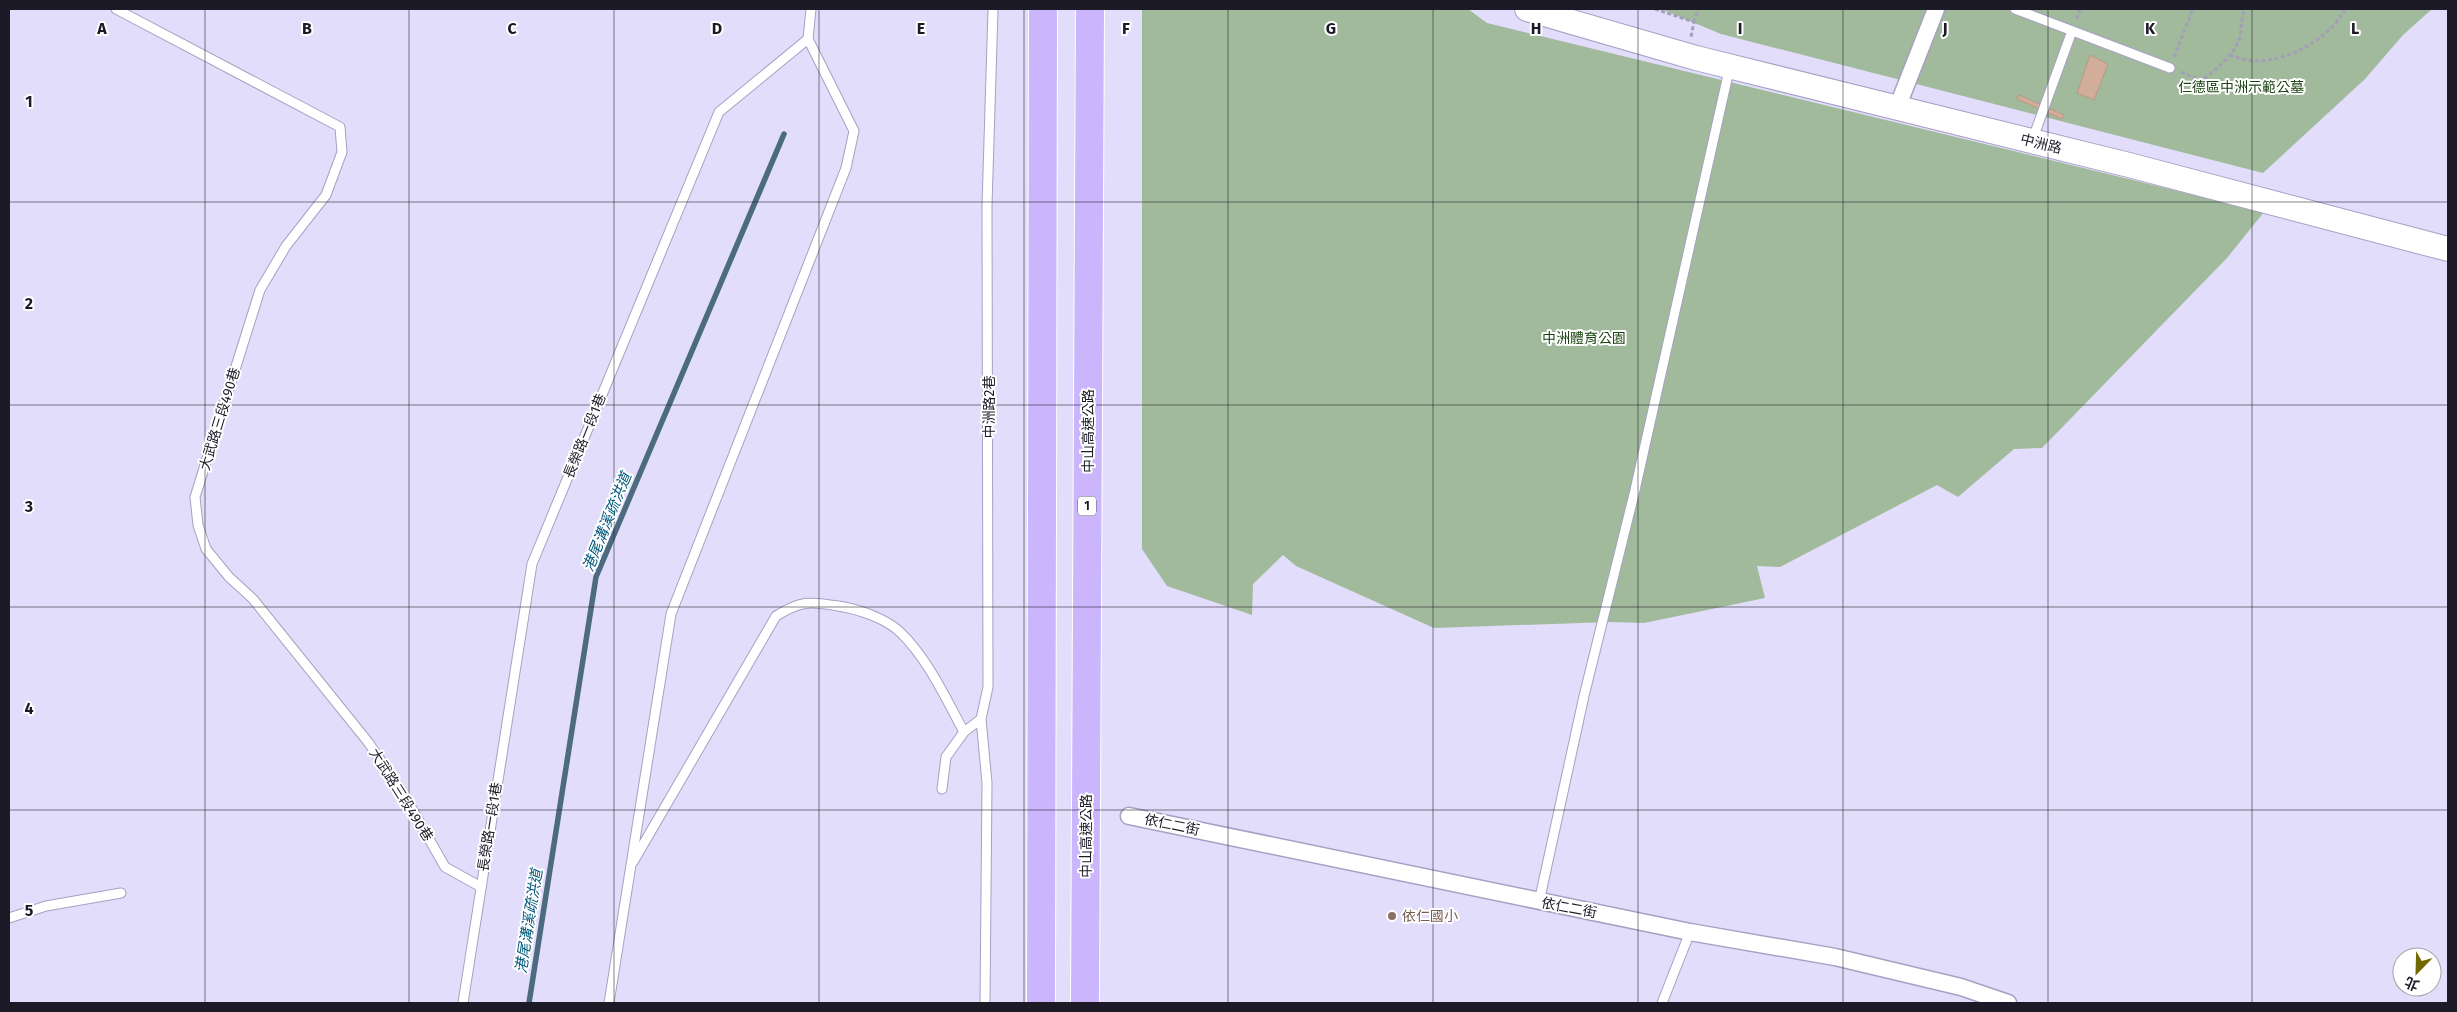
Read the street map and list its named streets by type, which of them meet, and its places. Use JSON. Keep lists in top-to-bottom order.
{
  "streets": {
    "highway": ["中山高速公路", "1"],
    "street": ["中洲路", "依仁二街"],
    "lane": ["中洲路2巷", "大武路三段490巷", "長榮路一段1巷"]
  },
  "crossings": [
    ["大武路三段490巷", "長榮路一段1巷"]
  ],
  "water": ["港尾溝溪疏洪道"],
  "parks": ["仁德區中洲示範公墓", "中洲體育公園"],
  "places": ["依仁國小"],
  "north": "bottom left",
  "grid": {
    "columns": [
      "A",
      "B",
      "C",
      "D",
      "E",
      "F",
      "G",
      "H",
      "I",
      "J",
      "K",
      "L"
    ],
    "rows": [
      "1",
      "2",
      "3",
      "4",
      "5"
    ]
  }
}
